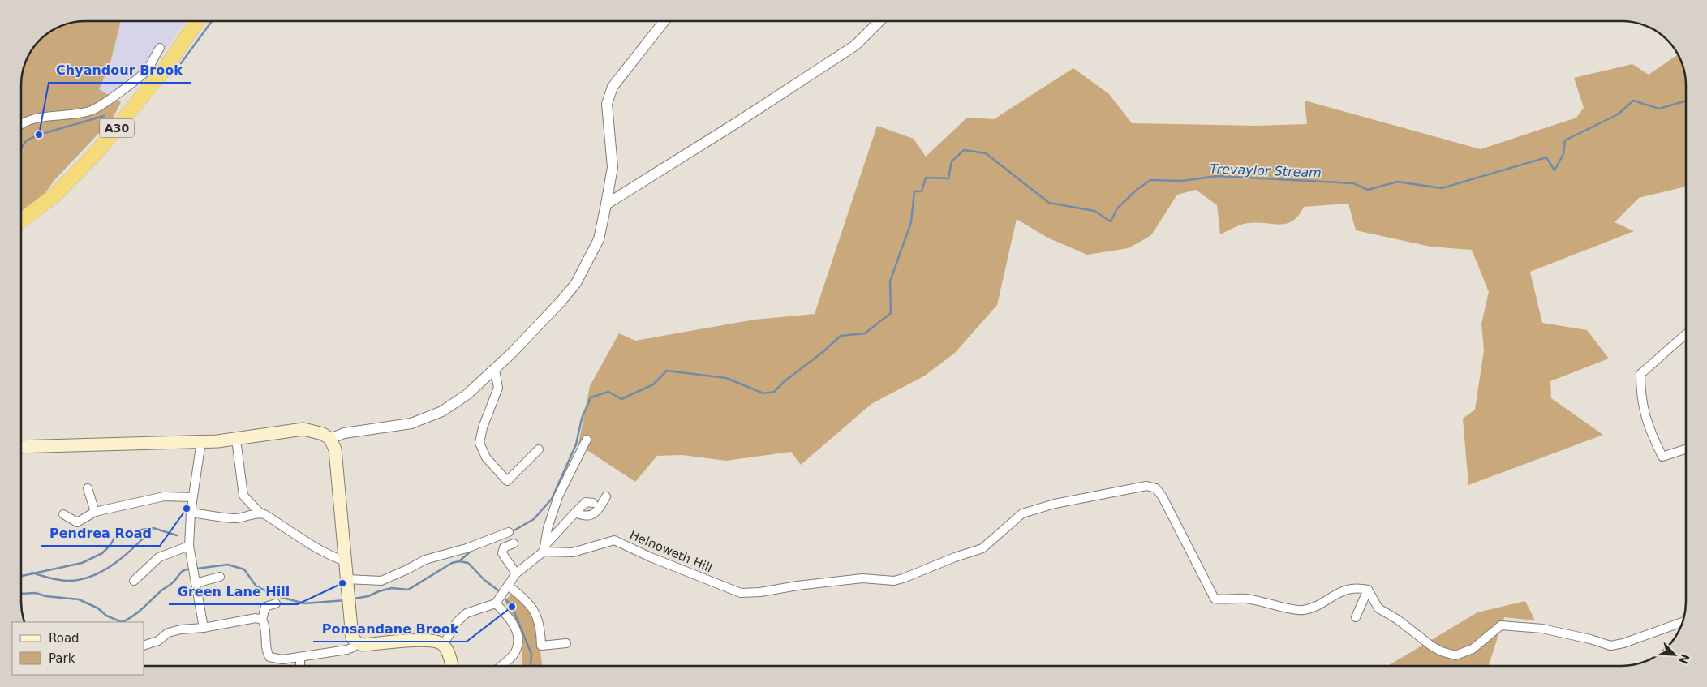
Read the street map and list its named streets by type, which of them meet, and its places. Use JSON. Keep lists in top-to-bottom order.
{
  "streets": {
    "highway": ["A30"],
    "street": ["Helnoweth Hill"]
  },
  "water": ["Trevaylor Stream"],
  "places": [
    "Chyandour Brook",
    "Pendrea Road",
    "Green Lane Hill",
    "Ponsandane Brook"
  ],
  "legend": ["Road", "Park"],
  "north": "bottom right"
}
